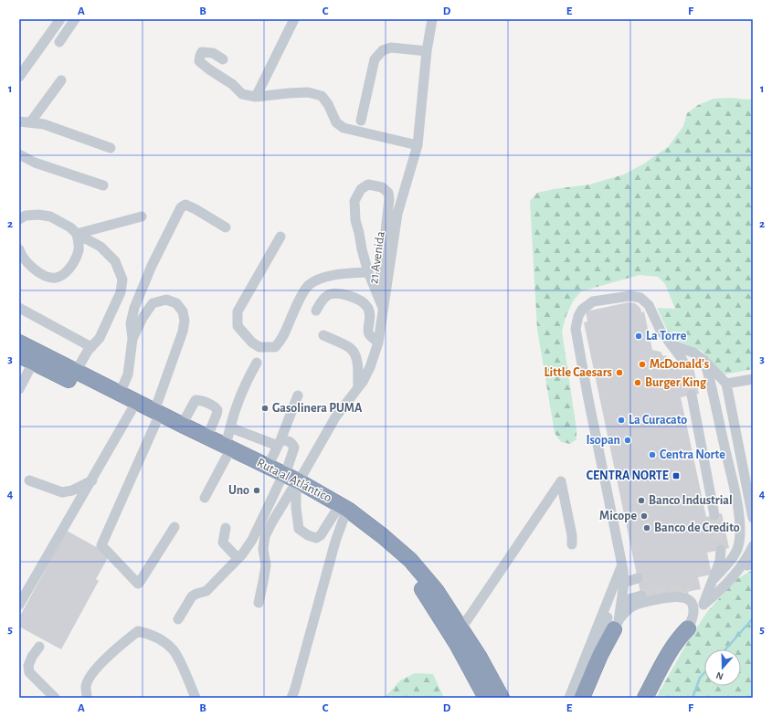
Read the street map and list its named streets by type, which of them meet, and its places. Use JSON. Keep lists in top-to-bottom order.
{
  "streets": {
    "highway": ["Ruta al Atlántico"],
    "street": ["21 Avenida"]
  },
  "crossings": [
    ["21 Avenida", "Ruta al Atlántico"]
  ],
  "places": {
    "other": [
      "La Torre",
      "McDonald's",
      "Little Caesars",
      "Burger King",
      "Gasolinera PUMA",
      "La Curacato",
      "Isopan",
      "Centra Norte",
      "Uno",
      "Banco Industrial",
      "Micope",
      "Banco de Credito"
    ],
    "transit": ["CENTRA NORTE"]
  },
  "north": "bottom",
  "grid": {
    "columns": [
      "A",
      "B",
      "C",
      "D",
      "E",
      "F"
    ],
    "rows": [
      "1",
      "2",
      "3",
      "4",
      "5"
    ]
  }
}
